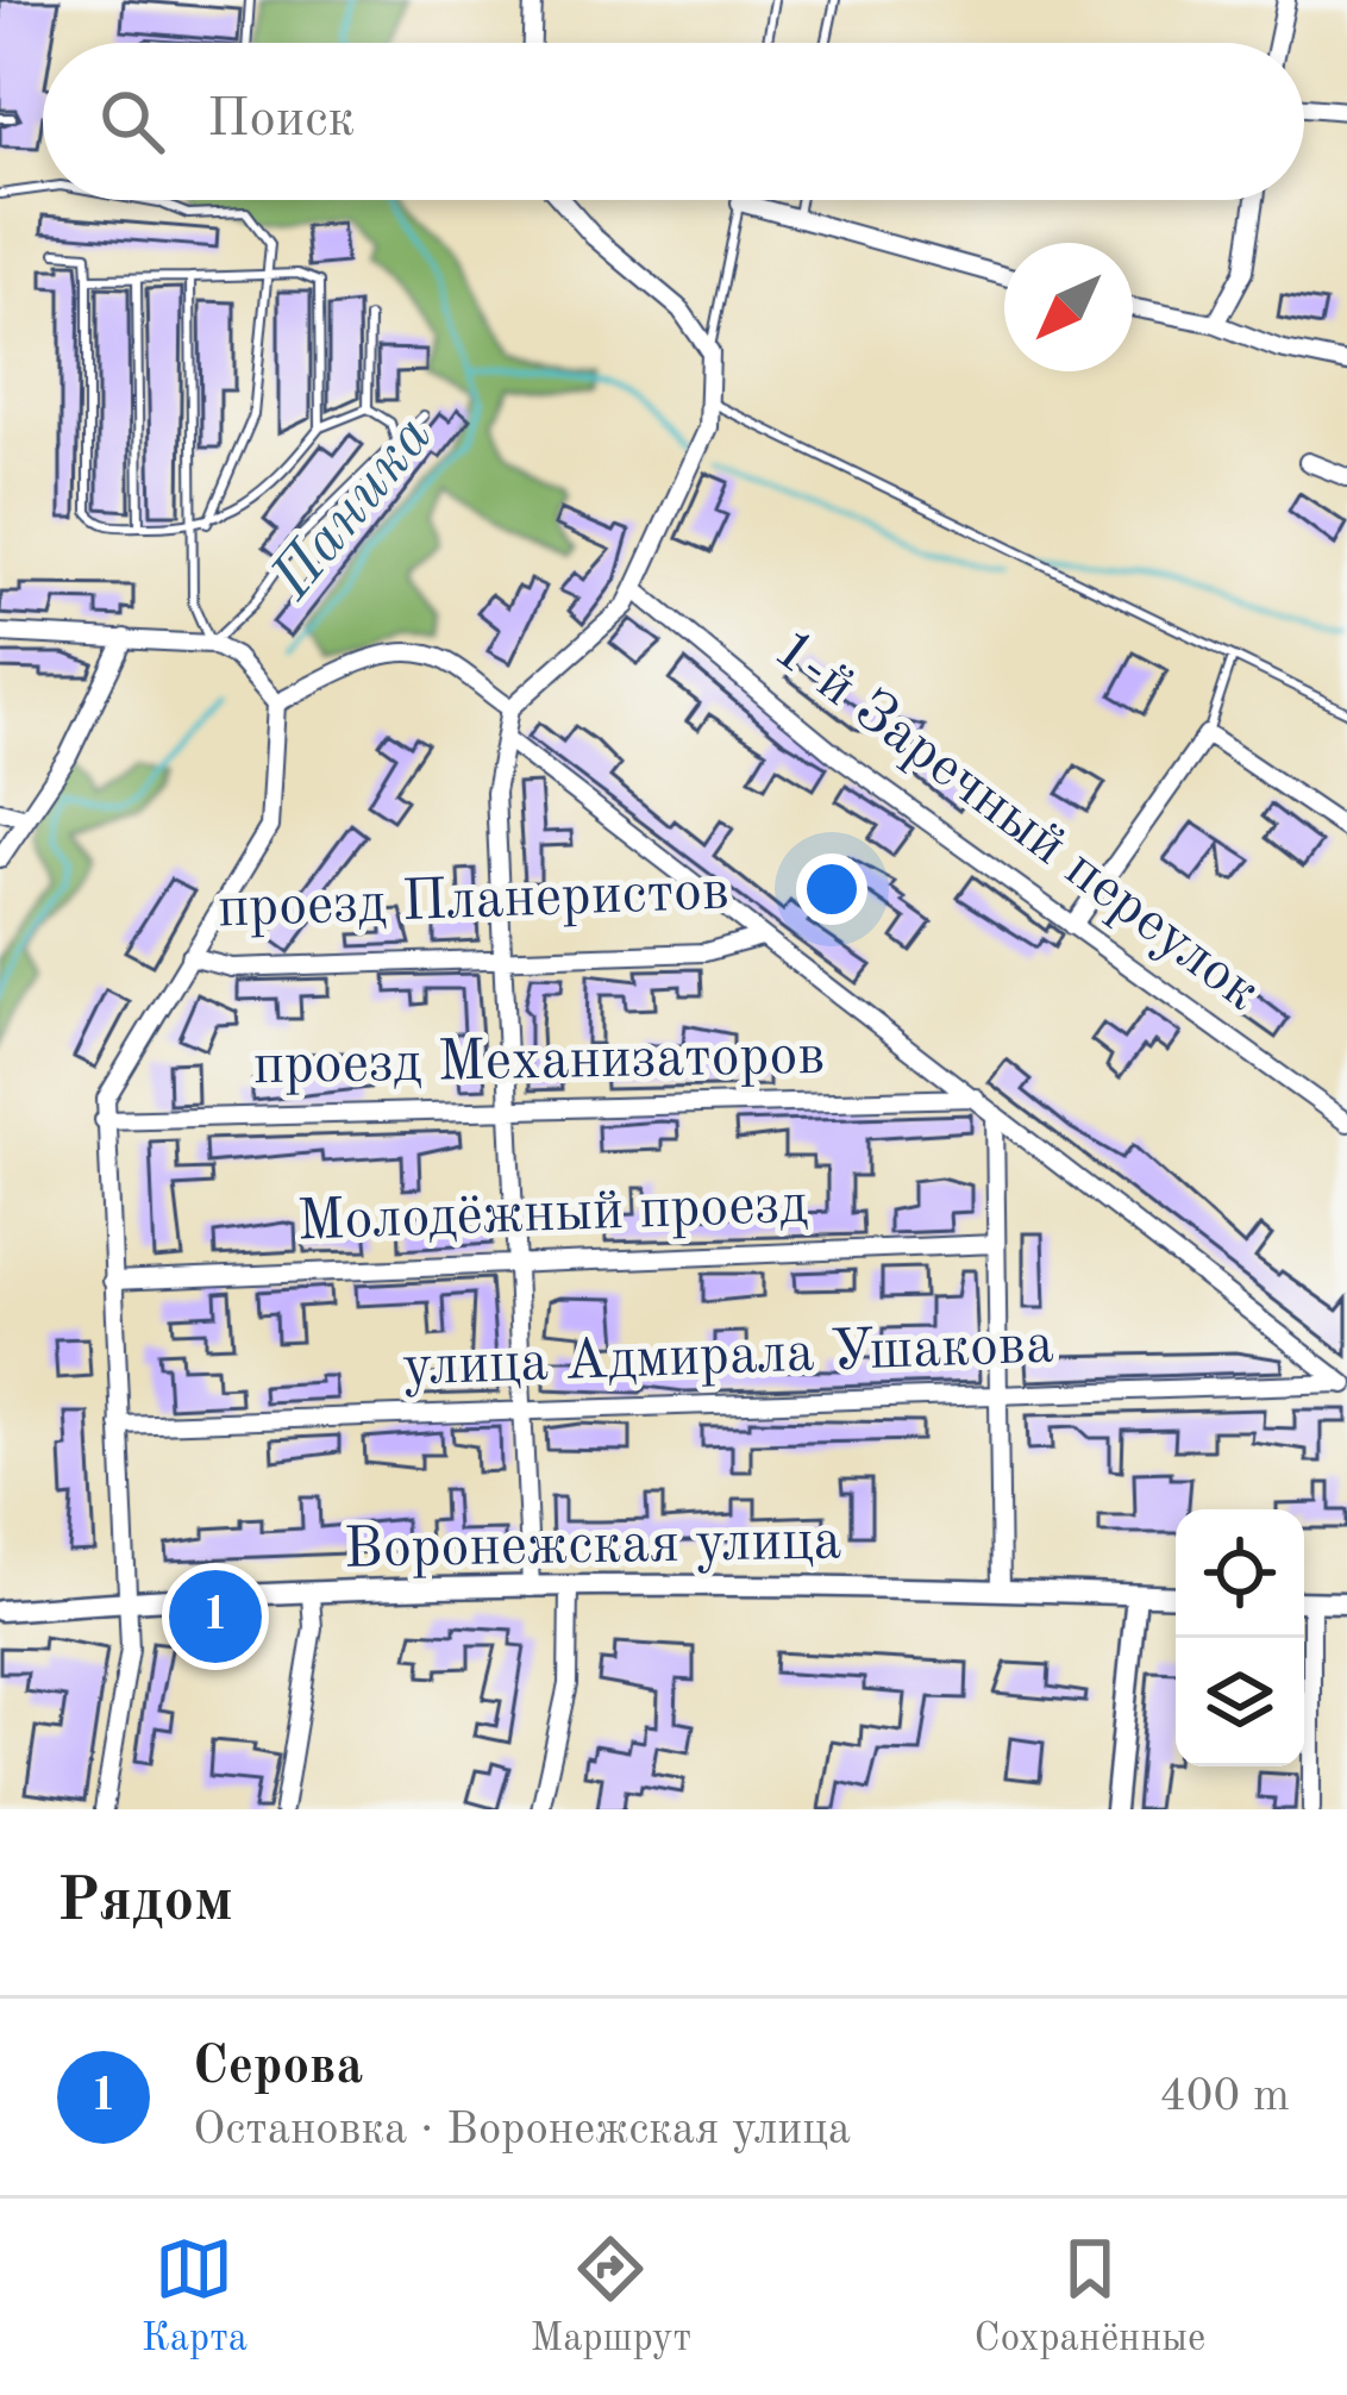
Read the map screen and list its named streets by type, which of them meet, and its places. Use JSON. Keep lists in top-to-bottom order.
{
  "streets": {
    "street": [
      "1-й Заречный переулок",
      "проезд Планеристов",
      "проезд Механизаторов",
      "Молодёжный проезд",
      "улица Адмирала Ушакова",
      "Воронежская улица"
    ]
  },
  "water": ["Паника"],
  "north": "bottom left",
  "page": {
    "search": "Поиск",
    "pins": "1",
    "heading": "Рядом",
    "list": [
      {
        "mark": "1",
        "name": "Серова",
        "note": "Остановка · Воронежская улица",
        "value": "400 m"
      }
    ],
    "nav": ["Карта", "Маршрут", "Сохранённые"]
  }
}
